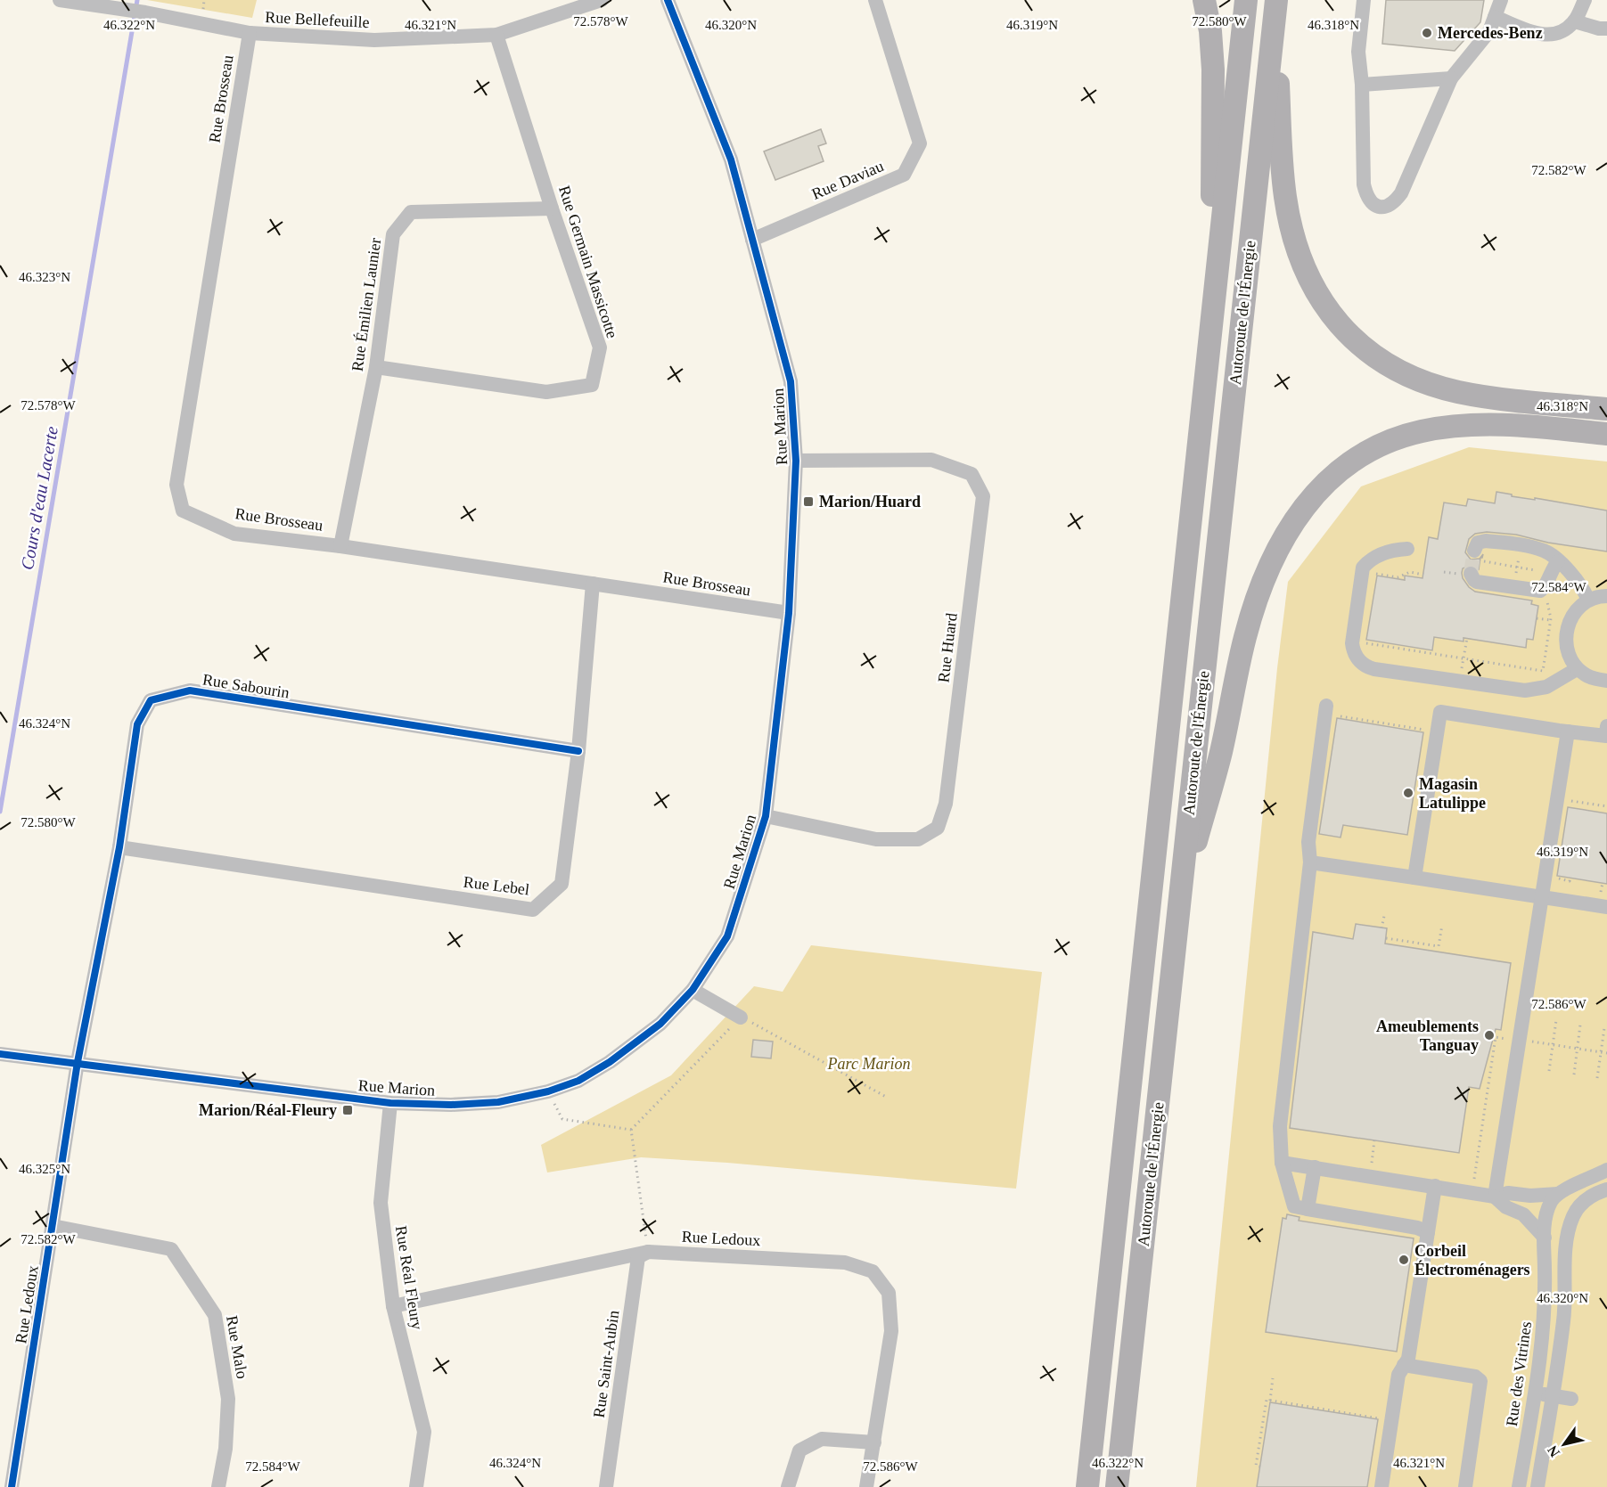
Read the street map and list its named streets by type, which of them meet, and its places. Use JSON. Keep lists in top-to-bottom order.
{
  "streets": {
    "highway": ["Autoroute de l'Énergie"],
    "street": [
      "Rue Bellefeuille",
      "Rue Brosseau",
      "Rue Daviau",
      "Rue Germain Massicotte",
      "Rue Émilien Launier",
      "Rue Marion",
      "Rue Huard",
      "Rue Sabourin",
      "Rue Lebel",
      "Rue Ledoux",
      "Rue Réal Fleury",
      "Rue Malo",
      "Rue Saint-Aubin",
      "Rue des Vitrines"
    ]
  },
  "crossings": [
    ["Rue Bellefeuille", "Rue Brosseau"],
    ["Rue Bellefeuille", "Rue Germain Massicotte"],
    ["Rue Brosseau", "Rue Émilien Launier"],
    ["Rue Brosseau", "Rue Marion"],
    ["Rue Brosseau", "Rue Lebel"],
    ["Rue Daviau", "Rue Marion"],
    ["Rue Germain Massicotte", "Rue Émilien Launier"],
    ["Rue Marion", "Rue Huard"],
    ["Rue Marion", "Rue Sabourin"],
    ["Rue Marion", "Rue Ledoux"],
    ["Rue Marion", "Rue Réal Fleury"],
    ["Rue Sabourin", "Rue Lebel"],
    ["Rue Sabourin", "Rue Ledoux"],
    ["Rue Ledoux", "Rue Réal Fleury"],
    ["Rue Ledoux", "Rue Malo"],
    ["Rue Ledoux", "Rue Saint-Aubin"]
  ],
  "water": ["Cours d'eau Lacerte"],
  "parks": ["Parc Marion"],
  "places": {
    "other": [
      "Mercedes-Benz",
      "Magasin Latulippe",
      "Ameublements Tanguay",
      "Corbeil Électroménagers"
    ],
    "transit": ["Marion/Huard", "Marion/Réal-Fleury"]
  },
  "north": "bottom left",
  "coordinates": [
    "72.578°W",
    "72.580°W",
    "46.322°N",
    "46.321°N",
    "46.320°N",
    "46.319°N",
    "46.318°N",
    "72.582°W",
    "46.323°N",
    "72.584°W",
    "46.324°N",
    "72.586°W",
    "46.325°N"
  ]
}
